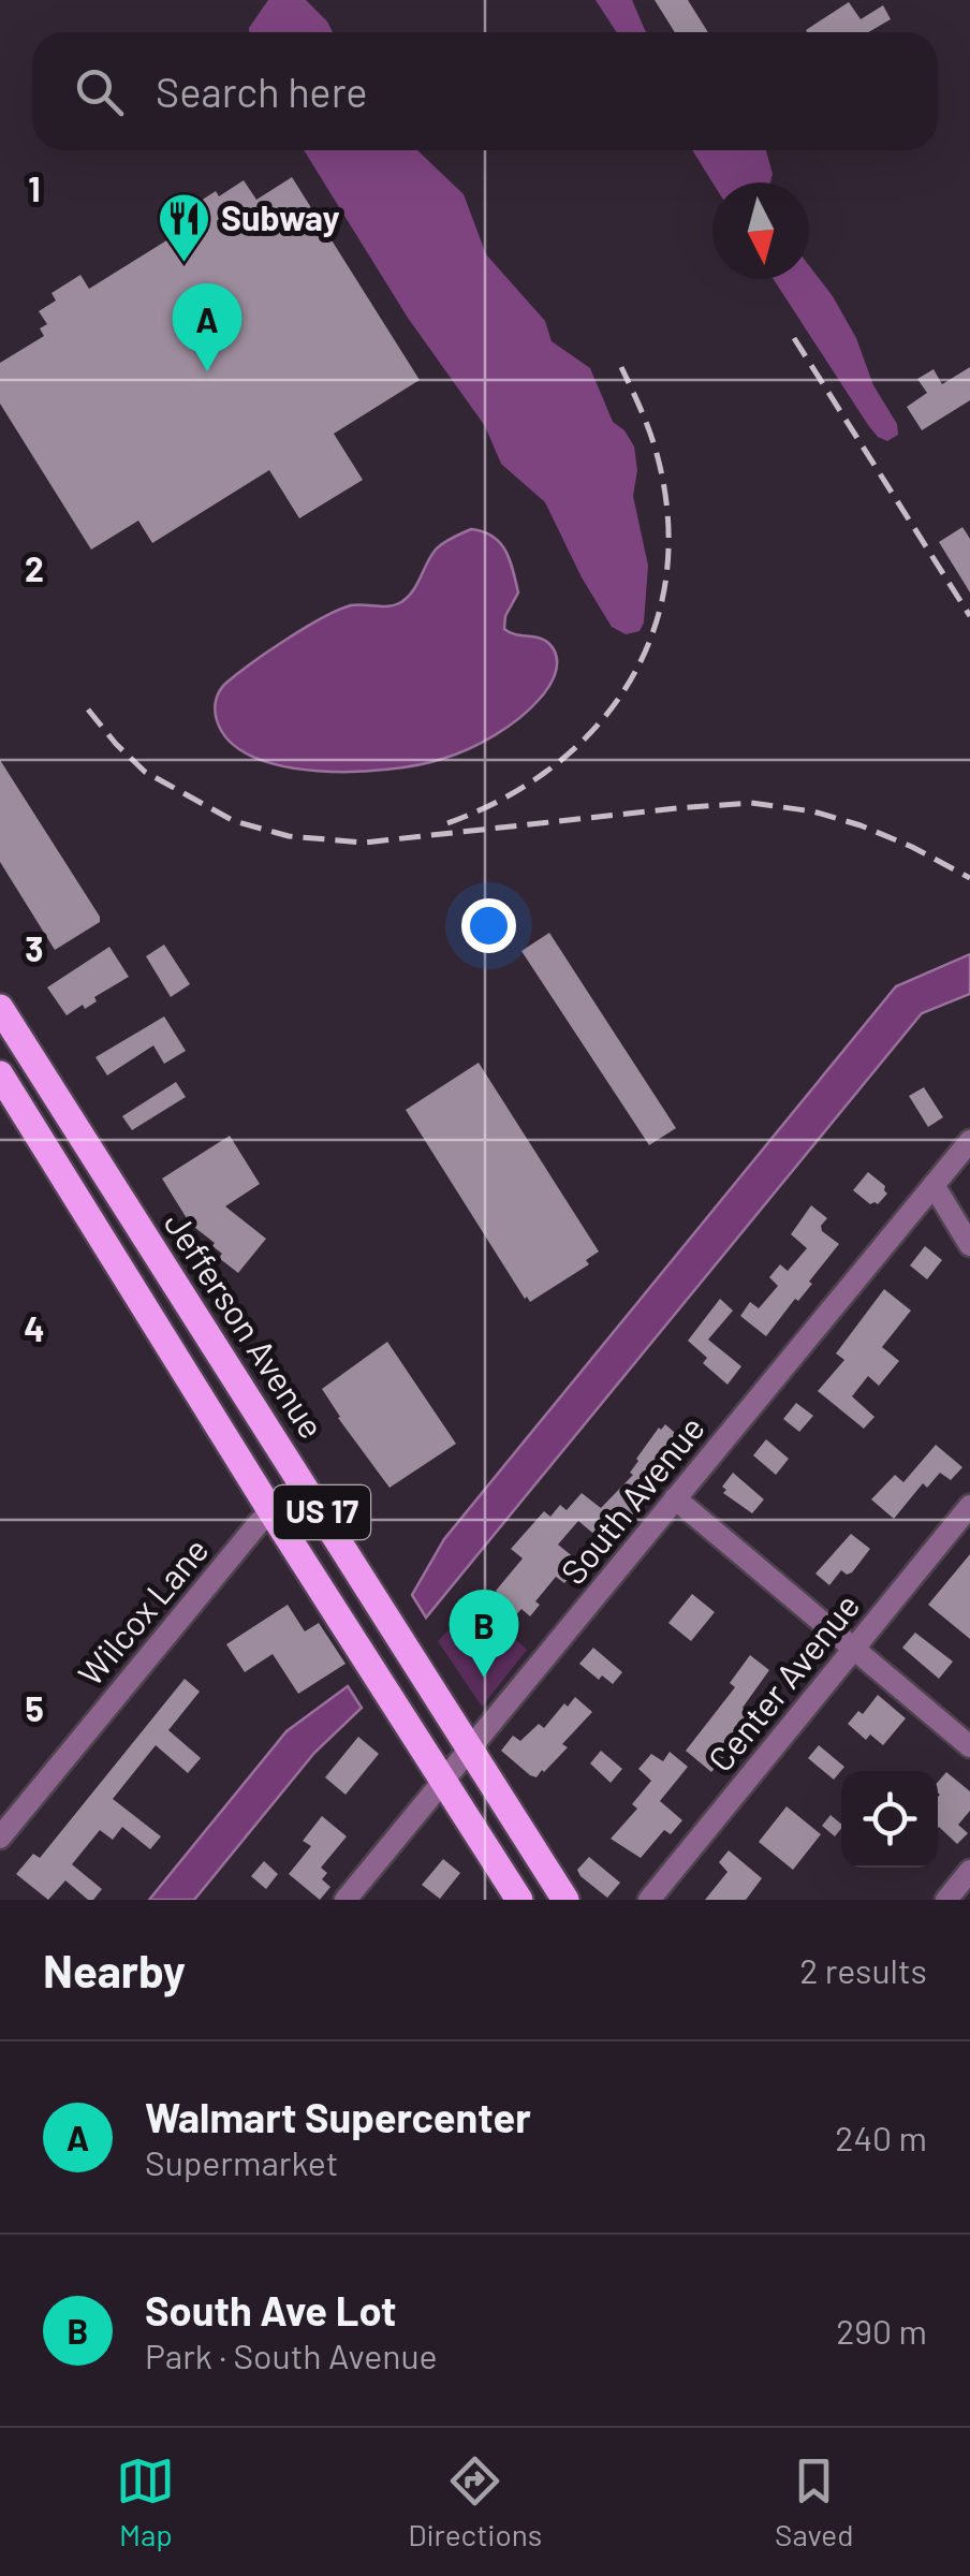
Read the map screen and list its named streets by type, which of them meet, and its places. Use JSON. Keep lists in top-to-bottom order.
{
  "streets": {
    "main road": ["Jefferson Avenue", "US 17"],
    "street": ["South Avenue", "Wilcox Lane", "Center Avenue"]
  },
  "crossings": [
    ["Jefferson Avenue", "South Avenue"],
    ["Jefferson Avenue", "Wilcox Lane"]
  ],
  "places": {
    "restaurant": ["Subway"]
  },
  "north": "bottom",
  "page": {
    "search": "Search here",
    "pins": ["A", "B"],
    "heading": ["Nearby", "2 results"],
    "list": [
      {
        "mark": "A",
        "name": "Walmart Supercenter",
        "note": "Supermarket",
        "value": "240 m"
      },
      {
        "mark": "B",
        "name": "South Ave Lot",
        "note": "Park · South Avenue",
        "value": "290 m"
      }
    ],
    "nav": ["Map", "Directions", "Saved"]
  },
  "grid": {
    "rows": [
      "1",
      "2",
      "3",
      "4",
      "5"
    ]
  }
}
